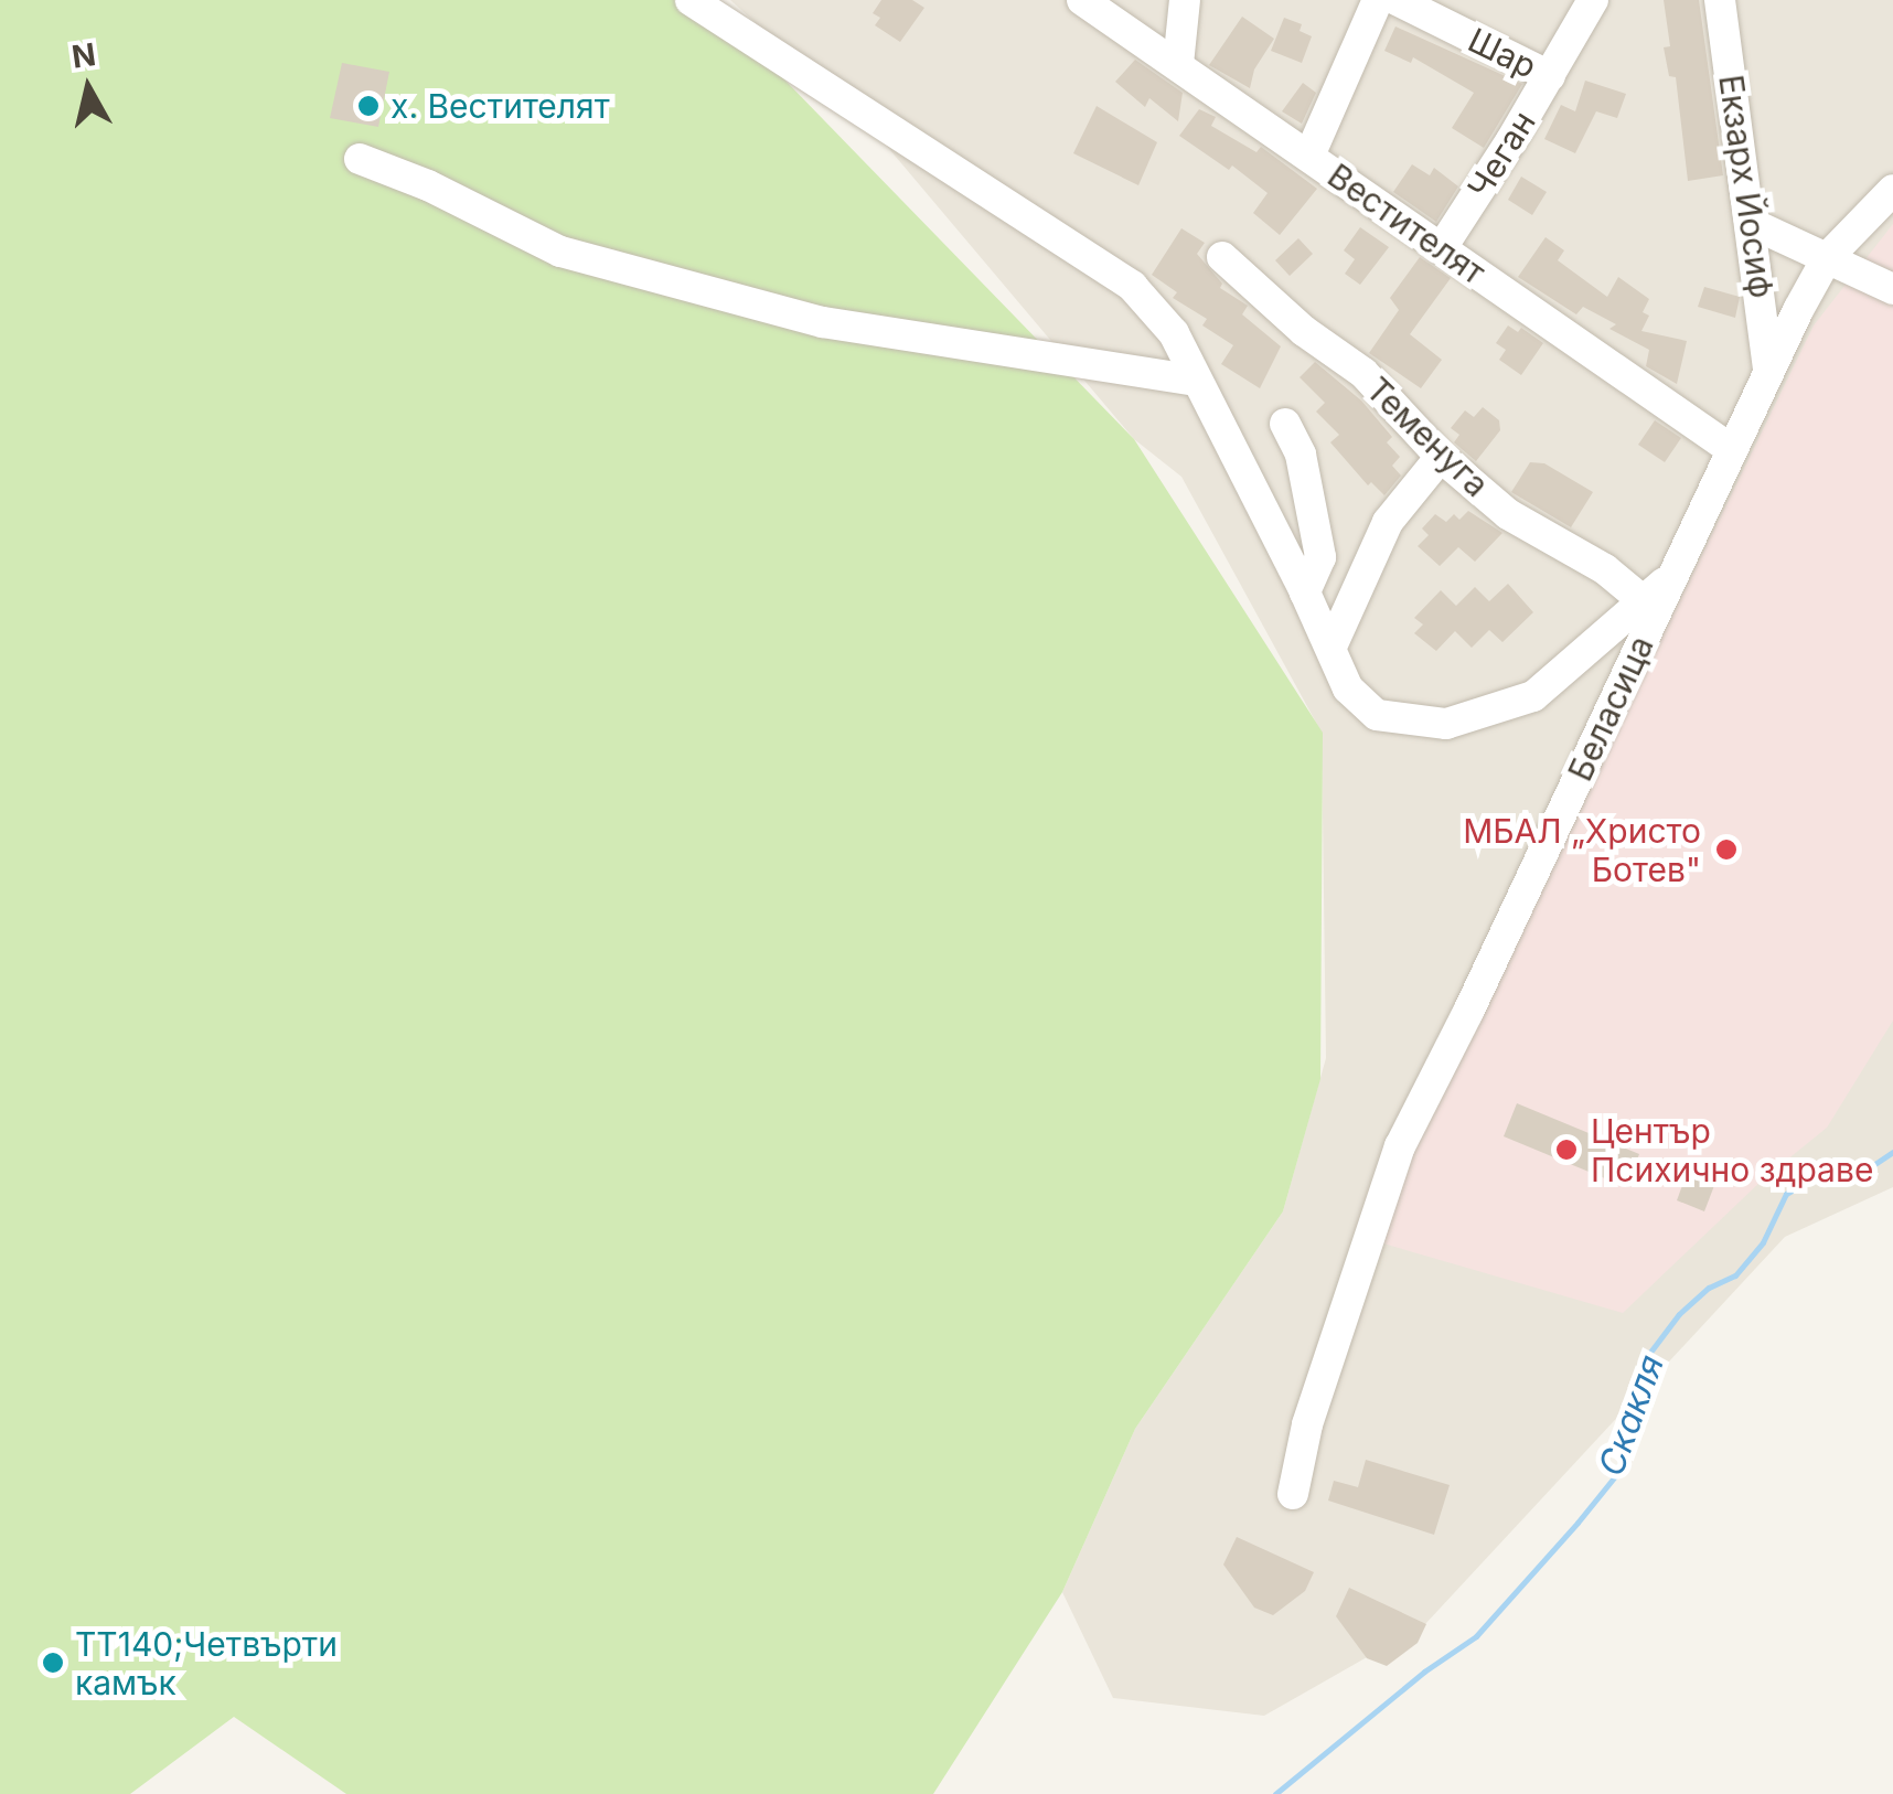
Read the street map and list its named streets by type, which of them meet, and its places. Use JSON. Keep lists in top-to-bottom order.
{
  "streets": {
    "street": [
      "Шар",
      "Чеган",
      "Екзарх Йосиф",
      "Вестителят",
      "Теменуга",
      "Беласица"
    ]
  },
  "crossings": [
    ["Шар", "Чеган"],
    ["Чеган", "Вестителят"],
    ["Екзарх Йосиф", "Беласица"],
    ["Вестителят", "Беласица"]
  ],
  "water": ["Скакля"],
  "places": [
    "х. Вестителят",
    "МБАЛ „Христо Ботев\"",
    "Център Психично здраве",
    "TT140;Четвърти камък"
  ],
  "north": "top"
}
